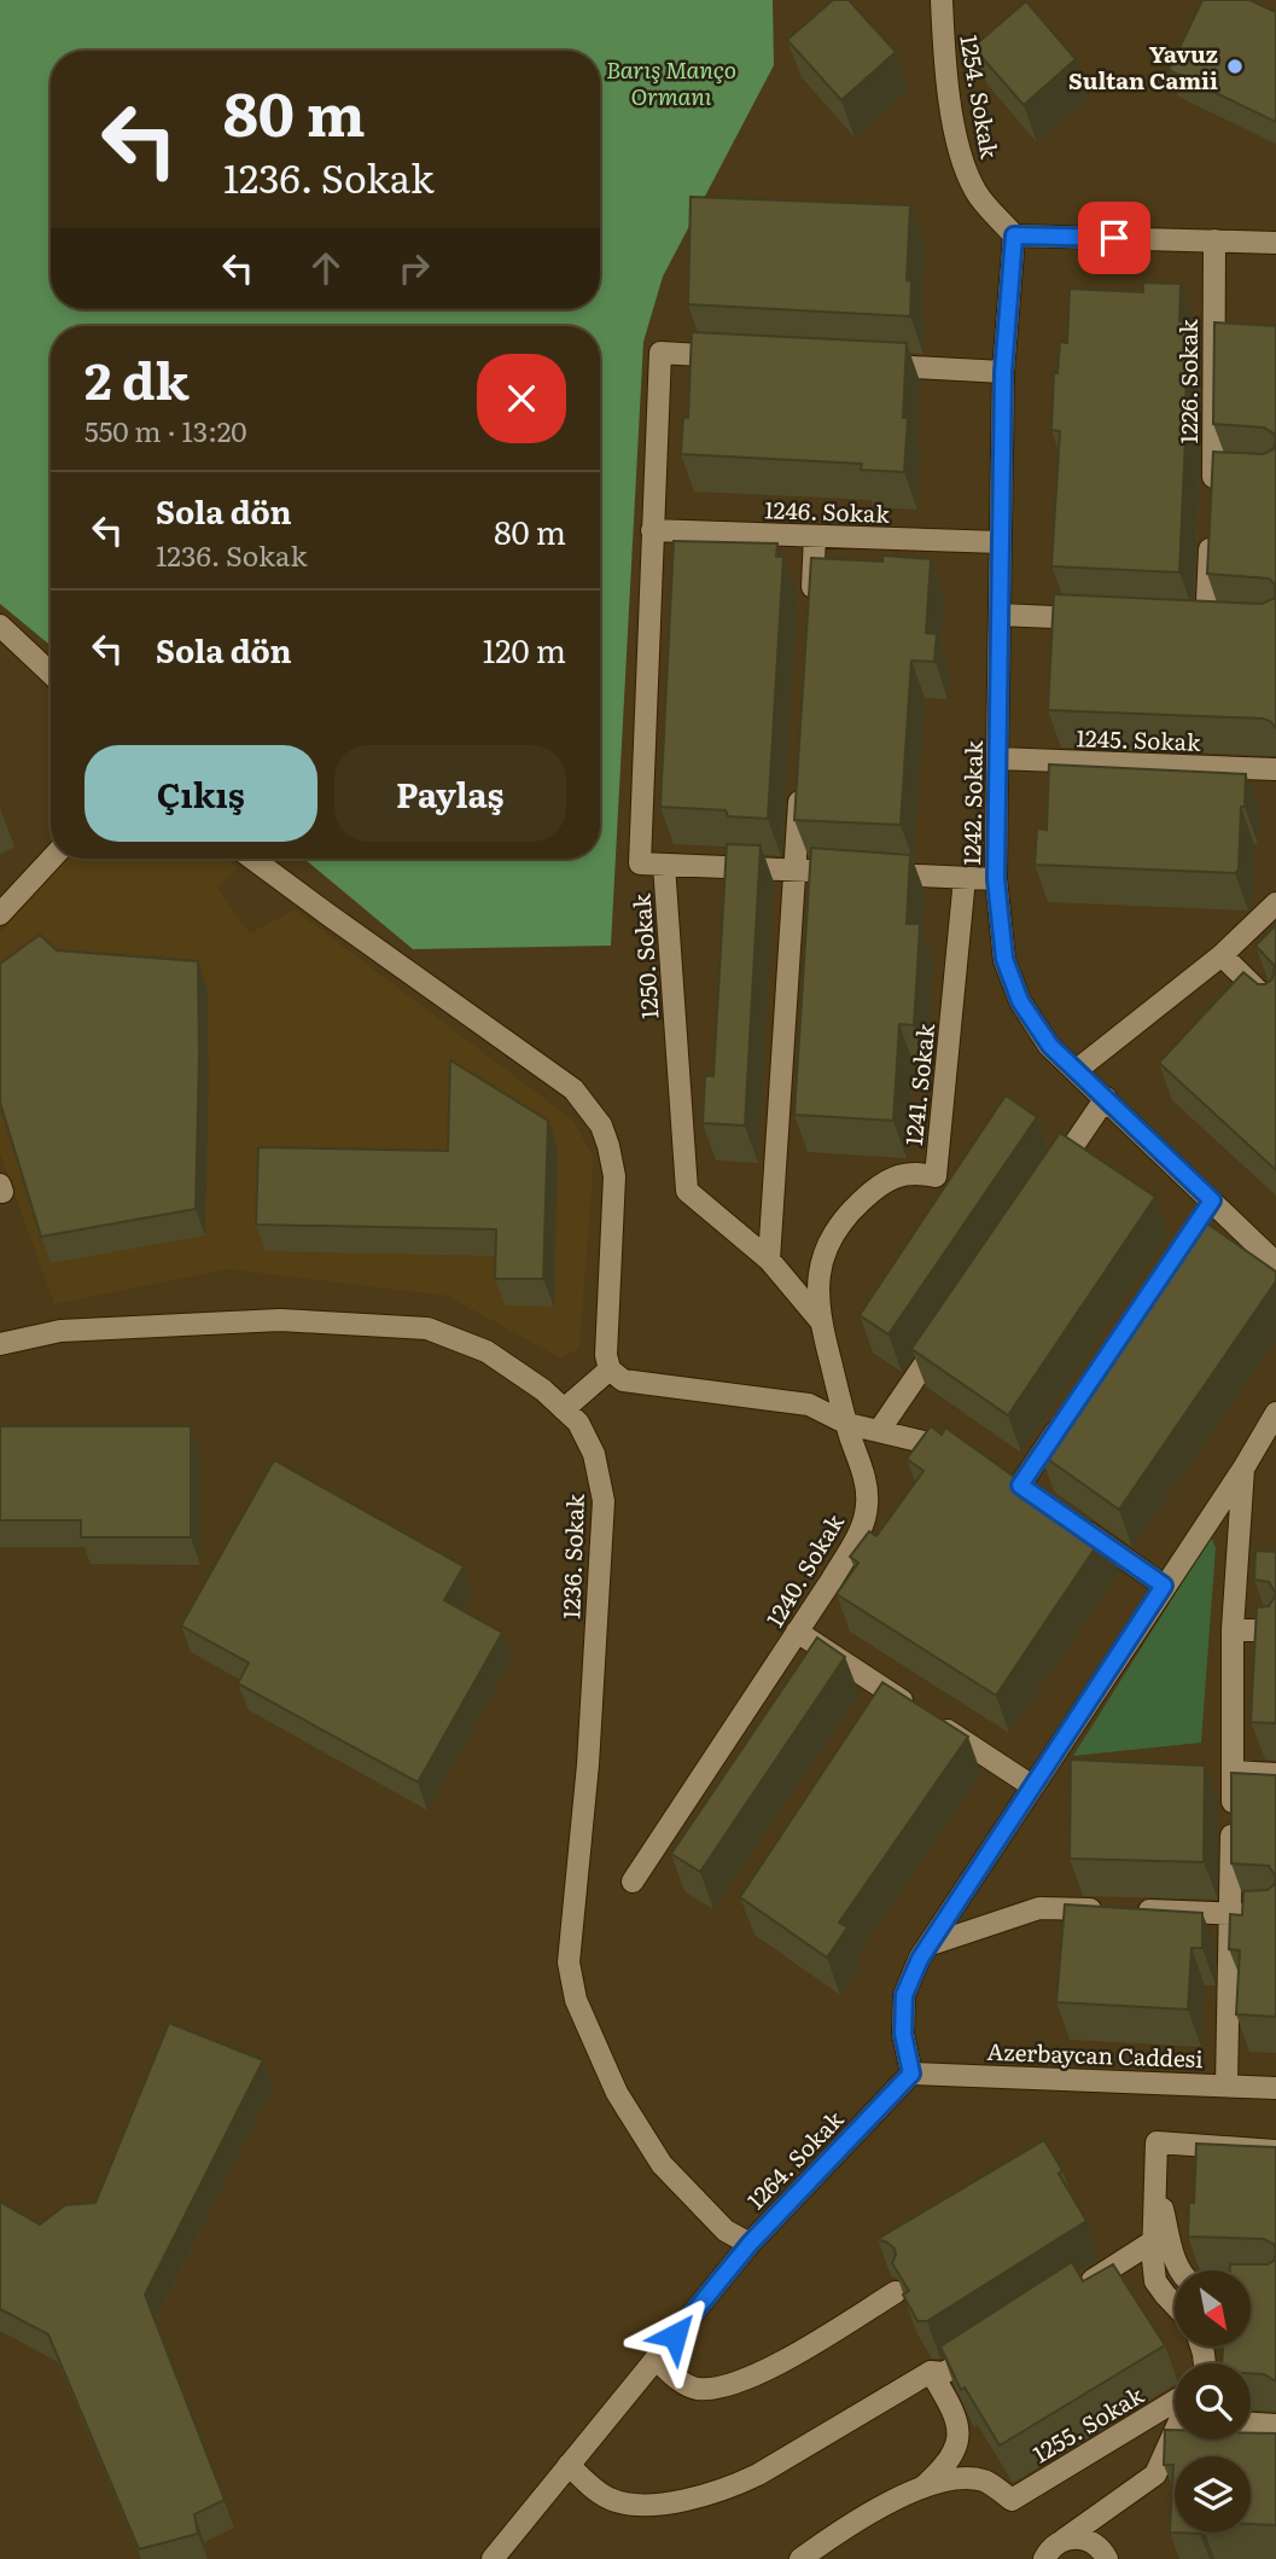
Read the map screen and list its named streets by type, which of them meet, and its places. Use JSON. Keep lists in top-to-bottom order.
{
  "streets": {
    "street": [
      "1254. Sokak",
      "1226. Sokak",
      "1246. Sokak",
      "1245. Sokak",
      "1242. Sokak",
      "1250. Sokak",
      "1241. Sokak",
      "1236. Sokak",
      "1240. Sokak",
      "Azerbaycan Caddesi",
      "1264. Sokak",
      "1255. Sokak"
    ]
  },
  "crossings": [
    ["1254. Sokak", "1242. Sokak"],
    ["1246. Sokak", "1242. Sokak"],
    ["1246. Sokak", "1250. Sokak"],
    ["1245. Sokak", "1242. Sokak"],
    ["1250. Sokak", "1241. Sokak"],
    ["1241. Sokak", "1240. Sokak"],
    ["1236. Sokak", "1264. Sokak"],
    ["Azerbaycan Caddesi", "1264. Sokak"]
  ],
  "parks": ["Barış Manço Ormanı"],
  "places": ["Yavuz Sultan Camii"],
  "north": "bottom right",
  "page": {
    "turn": ["80 m", "1236. Sokak"],
    "heading": ["2 dk", "550 m · 13:20"],
    "list": [
      {
        "name": "Sola dön",
        "note": "1236. Sokak",
        "value": "80 m"
      },
      {
        "name": "Sola dön",
        "value": "120 m"
      }
    ],
    "buttons": ["Çıkış", "Paylaş"]
  }
}
